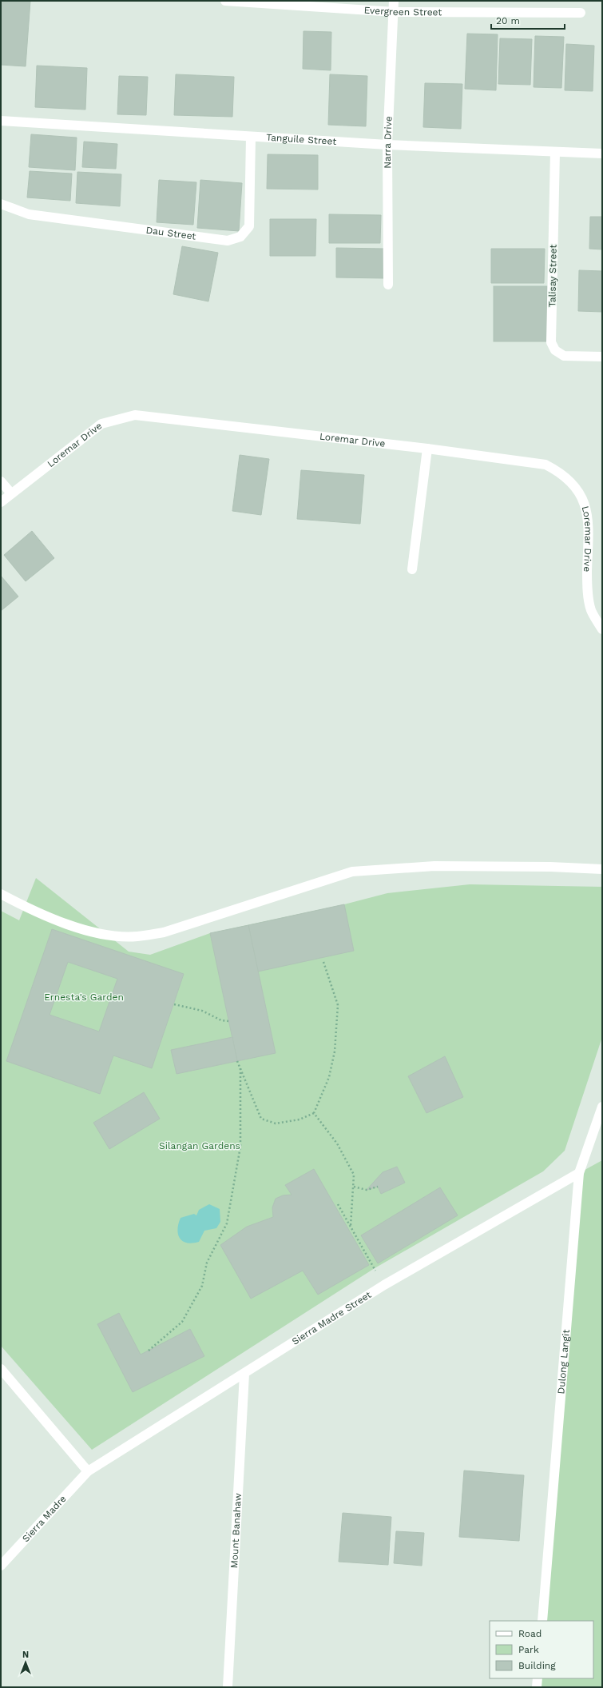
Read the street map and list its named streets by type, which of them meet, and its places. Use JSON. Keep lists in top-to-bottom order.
{
  "streets": {
    "street": [
      "Evergreen Street",
      "Tanguile Street",
      "Narra Drive",
      "Dau Street",
      "Talisay Street",
      "Loremar Drive",
      "Sierra Madre Street",
      "Dulong Langit",
      "Sierra Madre",
      "Mount Banahaw"
    ]
  },
  "crossings": [
    ["Evergreen Street", "Narra Drive"],
    ["Tanguile Street", "Narra Drive"],
    ["Tanguile Street", "Dau Street"],
    ["Tanguile Street", "Talisay Street"],
    ["Sierra Madre Street", "Dulong Langit"],
    ["Sierra Madre Street", "Sierra Madre"],
    ["Sierra Madre Street", "Mount Banahaw"]
  ],
  "parks": ["Ernesta's Garden", "Silangan Gardens"],
  "legend": ["Road", "Park", "Building"],
  "scale_bar": "20 m",
  "north": "top"
}
